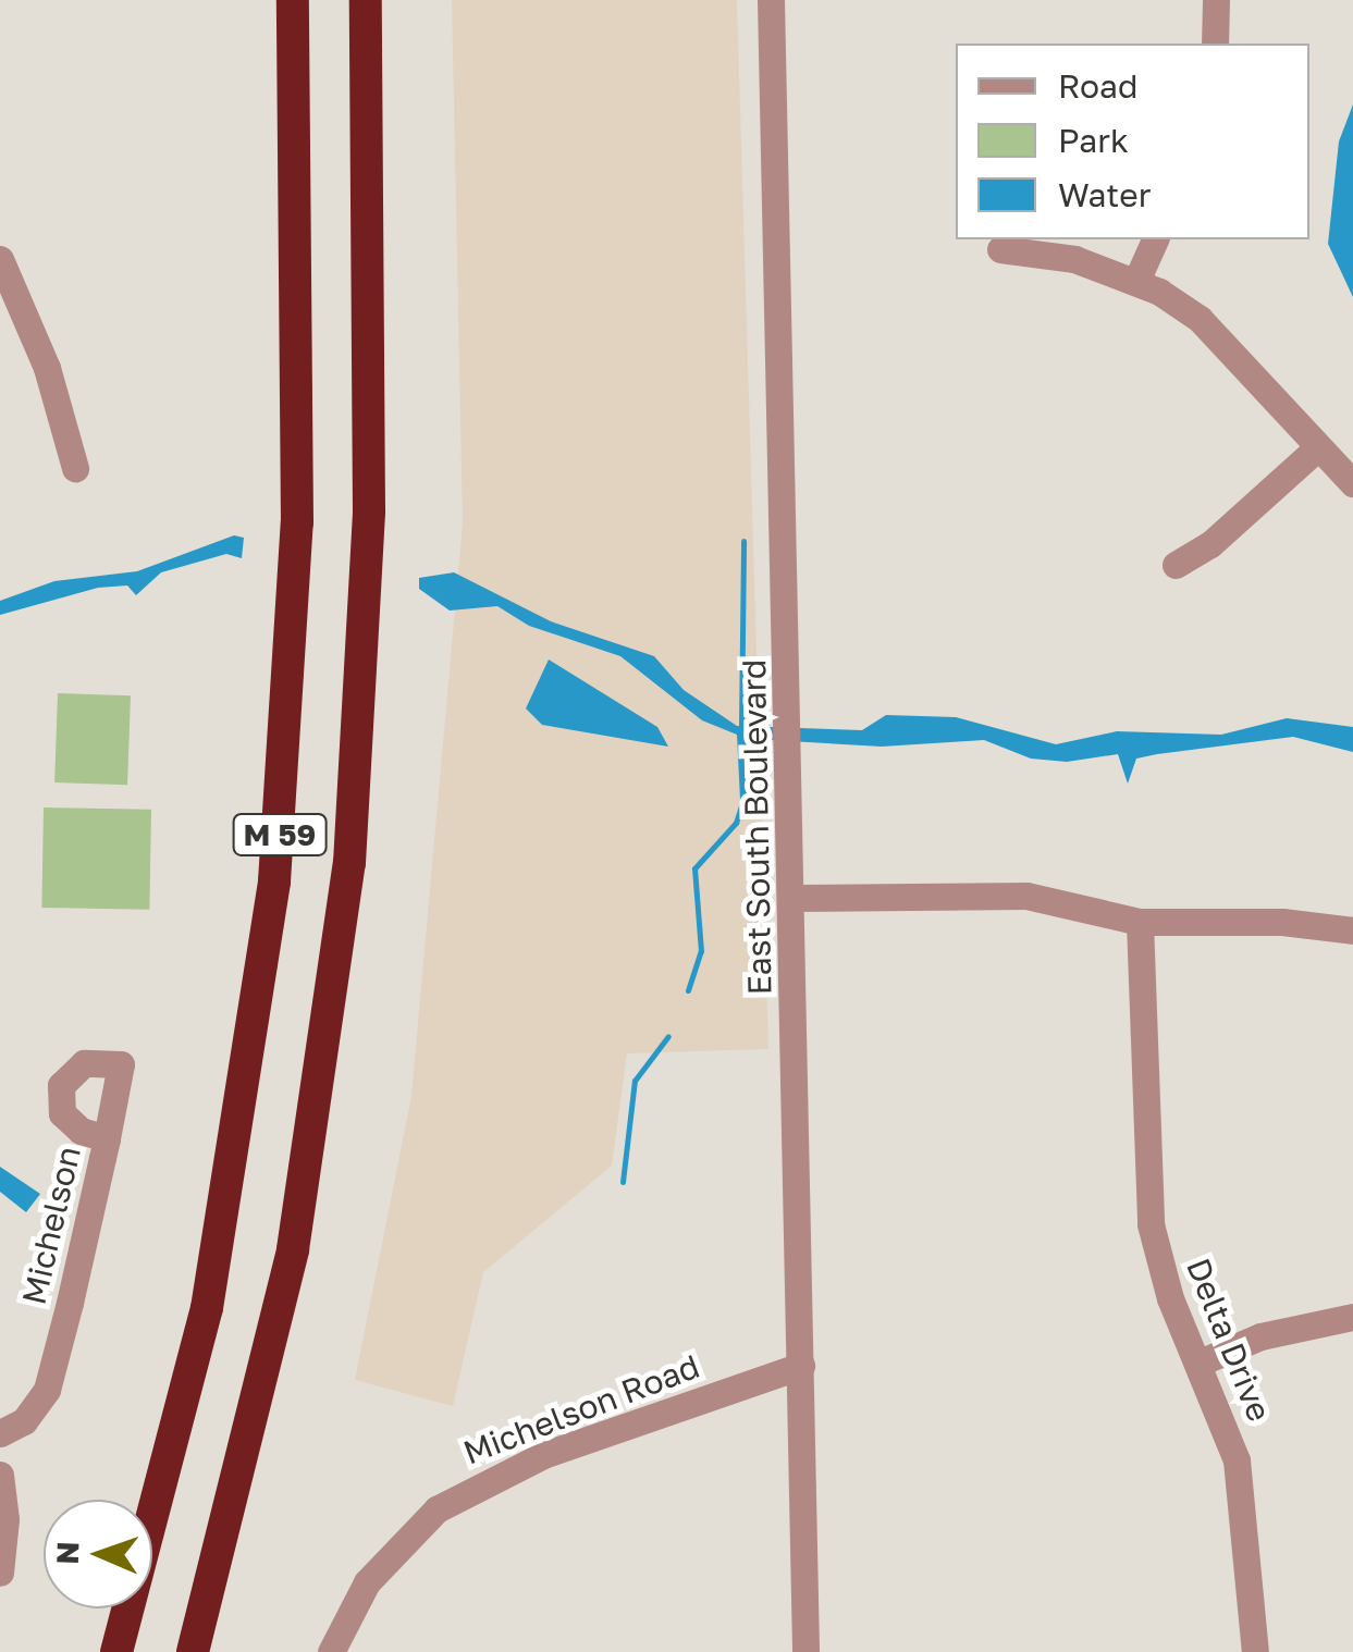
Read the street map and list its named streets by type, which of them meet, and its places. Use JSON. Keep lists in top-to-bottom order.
{
  "streets": {
    "highway": ["M 59"],
    "street": [
      "East South Boulevard",
      "Michelson",
      "Delta Drive",
      "Michelson Road"
    ]
  },
  "crossings": [
    ["East South Boulevard", "Michelson Road"]
  ],
  "legend": ["Road", "Park", "Water"],
  "north": "left"
}
